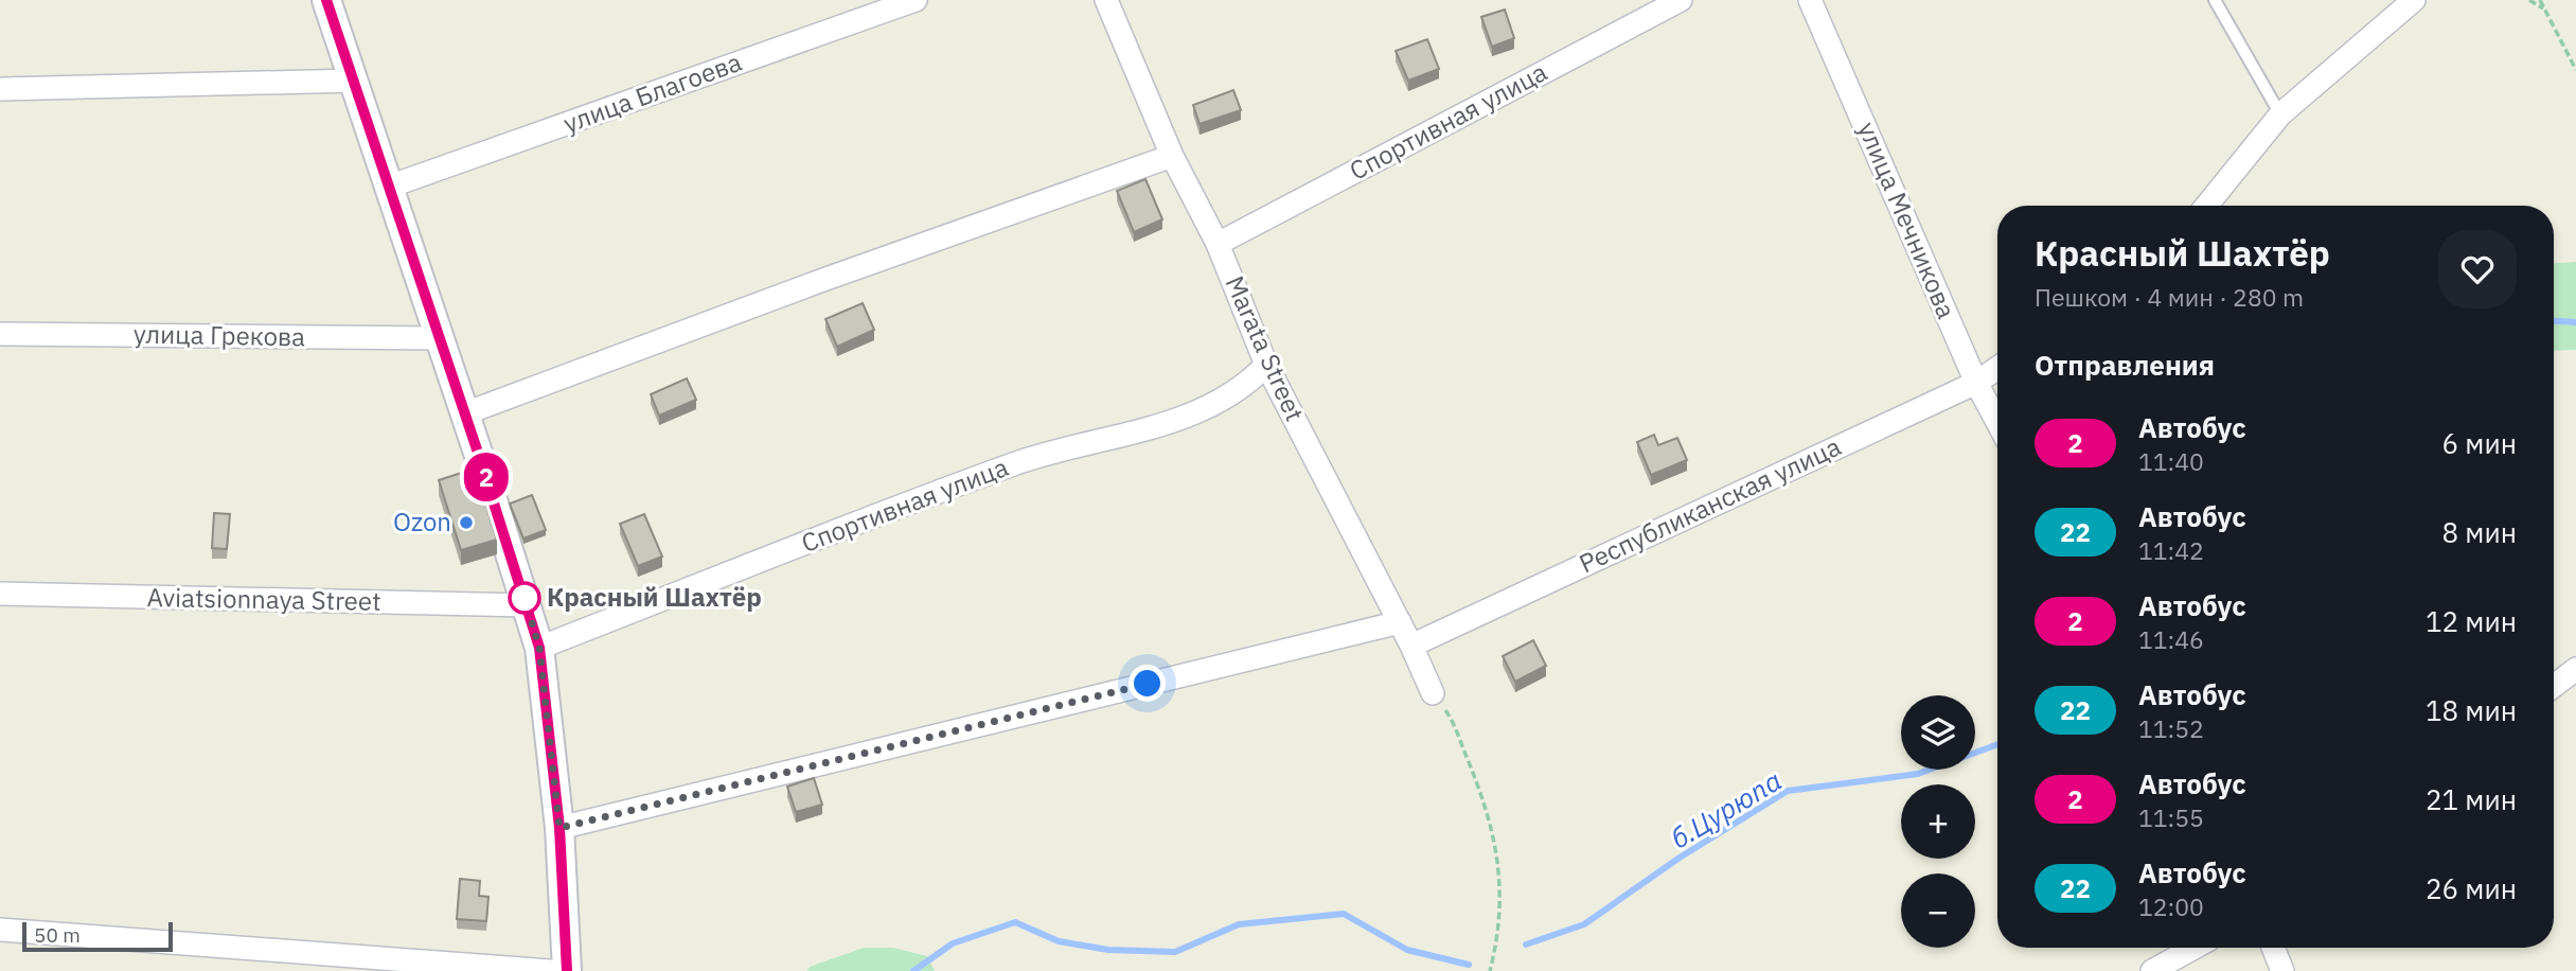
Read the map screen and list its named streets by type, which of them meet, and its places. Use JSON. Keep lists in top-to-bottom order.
{
  "streets": {
    "street": [
      "улица Благоева",
      "Спортивная улица",
      "улица Мечникова",
      "улица Грекова",
      "Marata Street",
      "Республиканская улица",
      "Aviatsionnaya Street"
    ]
  },
  "crossings": [
    ["Спортивная улица", "Marata Street"],
    ["улица Мечникова", "Республиканская улица"],
    ["Marata Street", "Республиканская улица"]
  ],
  "water": ["б.Цурюпа"],
  "places": ["Ozon", "Красный Шахтёр"],
  "lines": ["bus line 2"],
  "scale_bar": "50 m",
  "page": {
    "on_map": "2",
    "heading": [
      ["Красный Шахтёр", "Пешком · 4 мин · 280 m"],
      "Отправления"
    ],
    "list": [
      {
        "mark": "2",
        "name": "Автобус",
        "note": "11:40",
        "value": "6 мин"
      },
      {
        "mark": "22",
        "name": "Автобус",
        "note": "11:42",
        "value": "8 мин"
      },
      {
        "mark": "2",
        "name": "Автобус",
        "note": "11:46",
        "value": "12 мин"
      },
      {
        "mark": "22",
        "name": "Автобус",
        "note": "11:52",
        "value": "18 мин"
      },
      {
        "mark": "2",
        "name": "Автобус",
        "note": "11:55",
        "value": "21 мин"
      },
      {
        "mark": "22",
        "name": "Автобус",
        "note": "12:00",
        "value": "26 мин"
      }
    ],
    "map_buttons": ["+", "−"],
    "scale": "50 m"
  }
}
